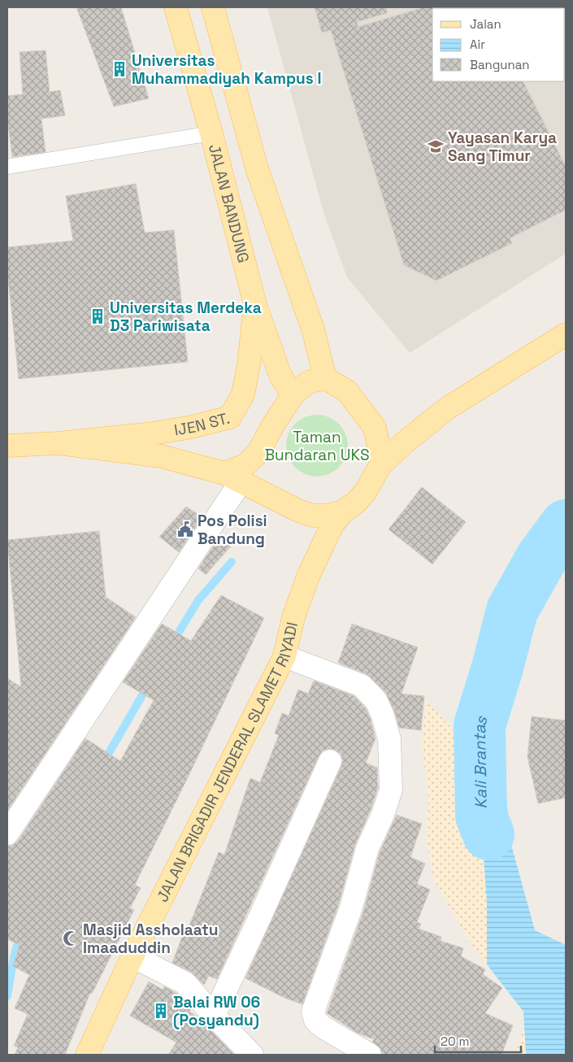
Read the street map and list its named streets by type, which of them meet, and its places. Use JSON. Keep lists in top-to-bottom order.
{
  "streets": {
    "main road": ["JALAN BANDUNG", "IJEN ST.", "JALAN BRIGADIR JENDERAL SLAMET RIYADI"]
  },
  "crossings": [
    ["JALAN BANDUNG", "IJEN ST."],
    ["JALAN BANDUNG", "JALAN BRIGADIR JENDERAL SLAMET RIYADI"],
    ["IJEN ST.", "JALAN BRIGADIR JENDERAL SLAMET RIYADI"]
  ],
  "water": ["Kali Brantas"],
  "parks": ["Taman Bundaran UKS"],
  "places": {
    "building": ["Universitas Muhammadiyah Kampus I", "Universitas Merdeka D3 Pariwisata", "Balai RW 06 (Posyandu)"],
    "school or university": ["Yayasan Karya Sang Timur"],
    "public building": ["Pos Polisi Bandung"],
    "mosque": ["Masjid Assholaatu Imaaduddin"]
  },
  "legend": ["Jalan", "Air", "Bangunan"],
  "scale_bar": "20 m"
}
